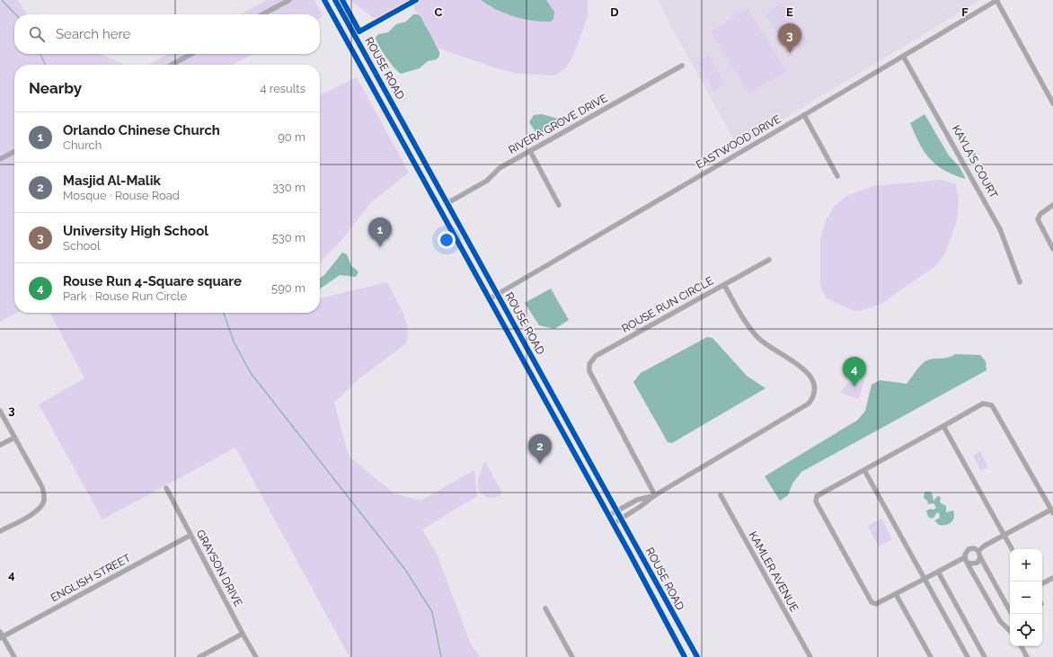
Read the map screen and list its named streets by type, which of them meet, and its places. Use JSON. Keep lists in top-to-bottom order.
{
  "streets": {
    "street": [
      "ROUSE ROAD",
      "RIVERA GROVE DRIVE",
      "EASTWOOD DRIVE",
      "KAYLA'S COURT",
      "ROUSE RUN CIRCLE",
      "GRAYSON DRIVE",
      "KAMLER AVENUE",
      "ENGLISH STREET"
    ]
  },
  "crossings": [
    ["ROUSE ROAD", "RIVERA GROVE DRIVE"],
    ["ROUSE ROAD", "EASTWOOD DRIVE"],
    ["ROUSE ROAD", "ROUSE RUN CIRCLE"],
    ["EASTWOOD DRIVE", "KAYLA'S COURT"],
    ["GRAYSON DRIVE", "ENGLISH STREET"]
  ],
  "page": {
    "search": "Search here",
    "pins": [
      "3",
      "1",
      "4",
      "2"
    ],
    "heading": ["Nearby", "4 results"],
    "list": [
      {
        "mark": "1",
        "name": "Orlando Chinese Church",
        "note": "Church",
        "value": "90 m"
      },
      {
        "mark": "2",
        "name": "Masjid Al-Malik",
        "note": "Mosque · Rouse Road",
        "value": "330 m"
      },
      {
        "mark": "3",
        "name": "University High School",
        "note": "School",
        "value": "530 m"
      },
      {
        "mark": "4",
        "name": "Rouse Run 4-Square square",
        "note": "Park · Rouse Run Circle",
        "value": "590 m"
      }
    ],
    "map_buttons": ["+", "−"]
  },
  "grid": {
    "columns": [
      "C",
      "D",
      "E",
      "F"
    ],
    "rows": ["3", "4"]
  }
}
